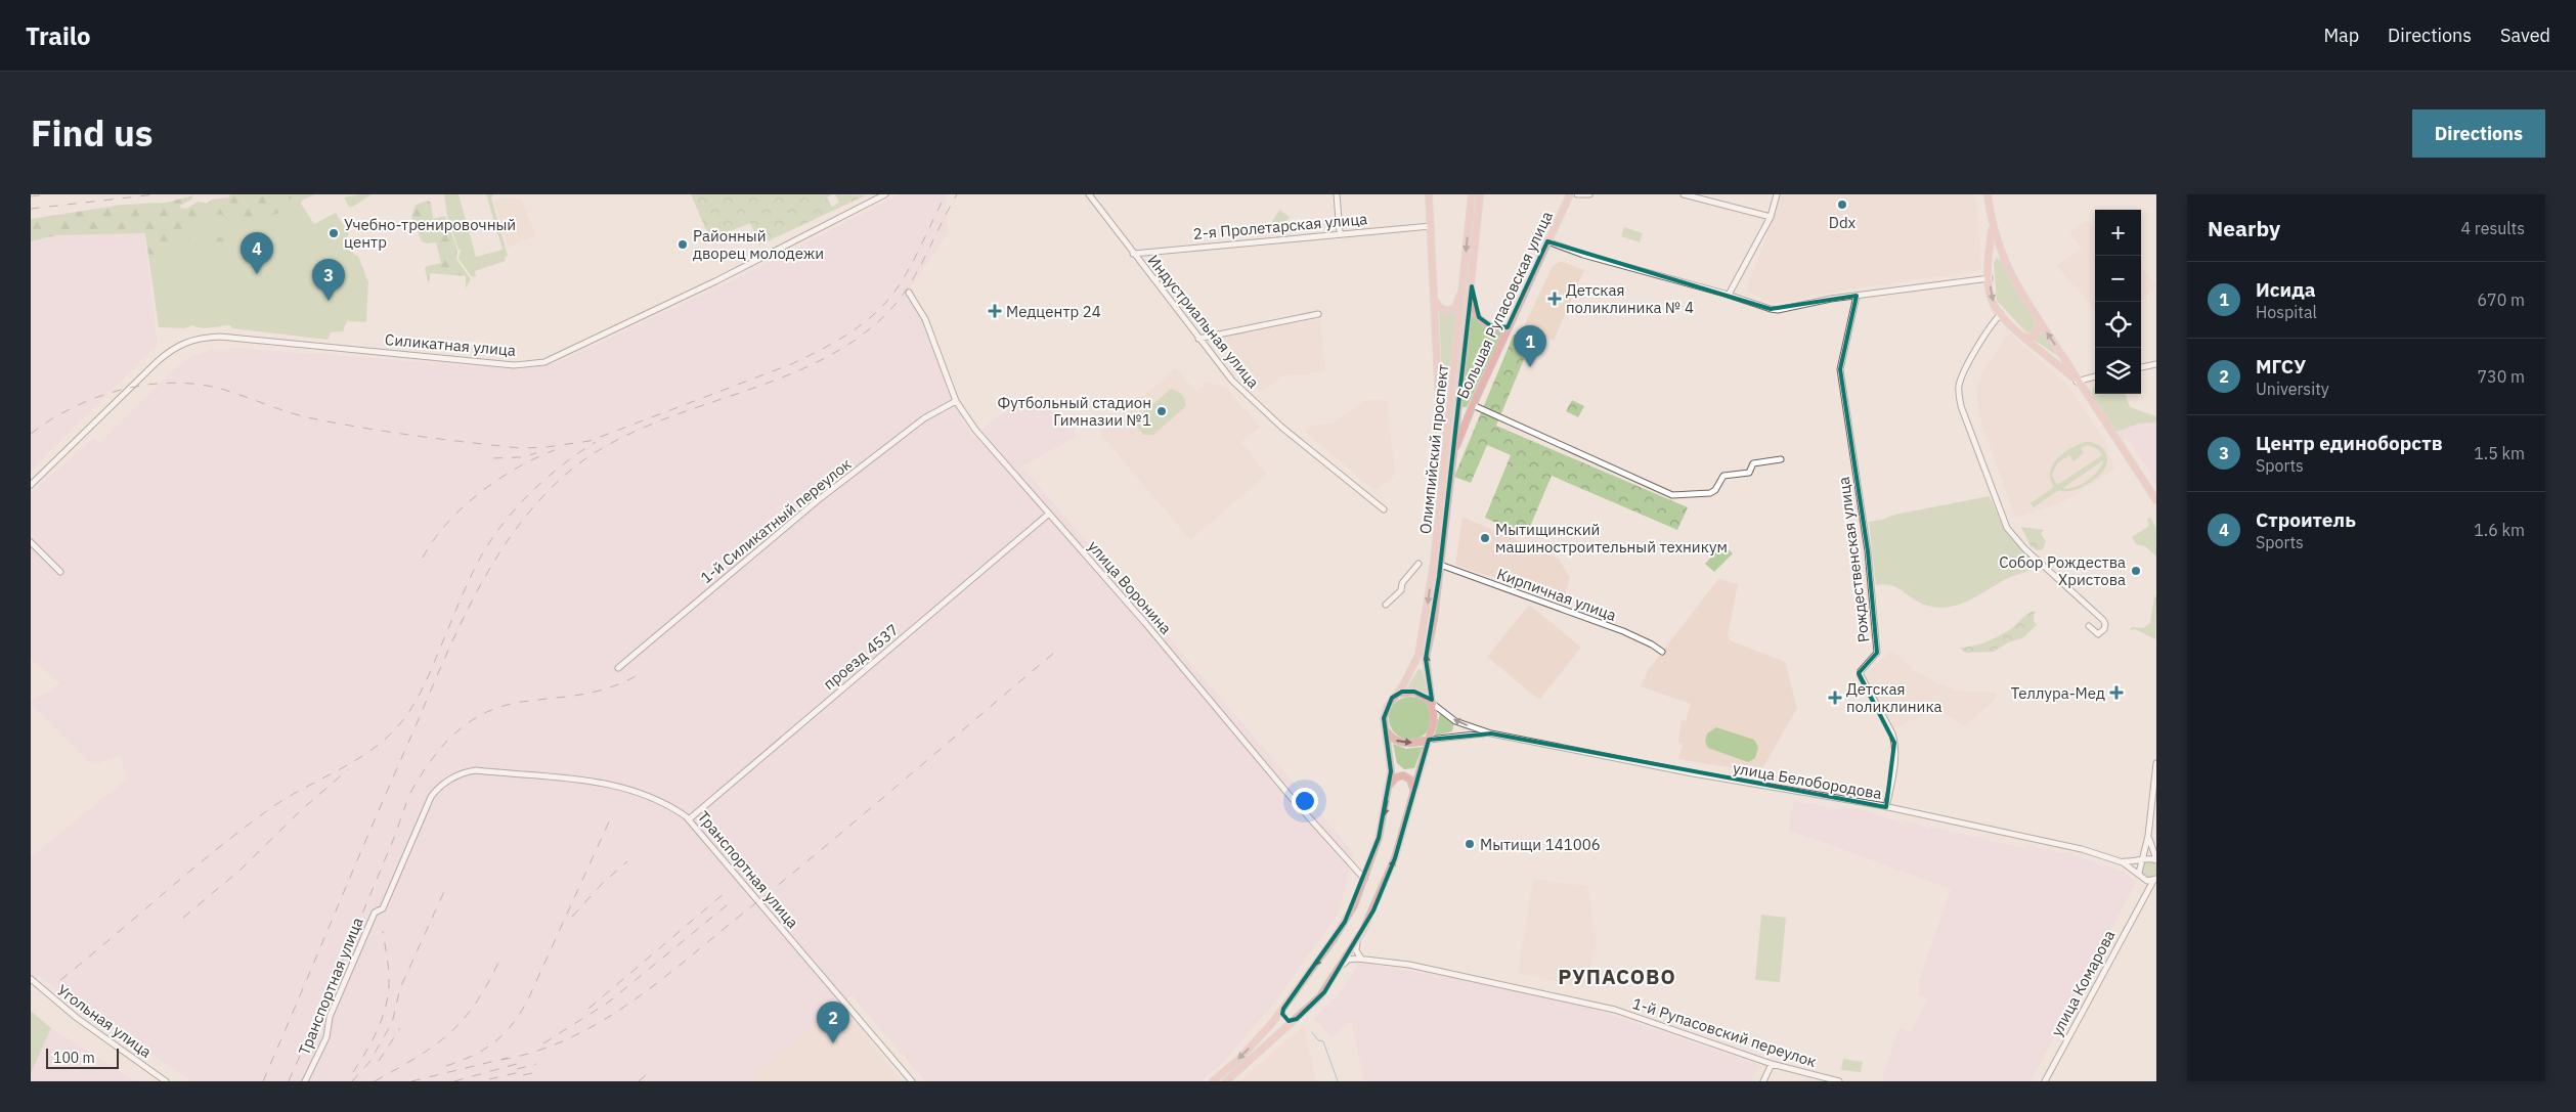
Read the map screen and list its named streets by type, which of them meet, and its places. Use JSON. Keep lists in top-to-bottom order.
{
  "streets": {
    "main road": ["Большая Рупасовская улица", "Олимпийский проспект"],
    "street": [
      "2-я Пролетарская улица",
      "Индустриальная улица",
      "Силикатная улица",
      "1-й Силикатный переулок",
      "Рождественская улица",
      "улица Воронина",
      "Кирпичная улица",
      "проезд 4537",
      "улица Белобородова",
      "Транспортная улица",
      "улица Комарова",
      "Угольная улица",
      "1-й Рупасовский переулок"
    ]
  },
  "crossings": [
    ["2-я Пролетарская улица", "Индустриальная улица"],
    ["Большая Рупасовская улица", "Олимпийский проспект"],
    ["Олимпийский проспект", "улица Воронина"],
    ["Олимпийский проспект", "Кирпичная улица"],
    ["Олимпийский проспект", "1-й Рупасовский переулок"],
    ["1-й Силикатный переулок", "улица Воронина"],
    ["Рождественская улица", "улица Белобородова"],
    ["улица Воронина", "проезд 4537"],
    ["проезд 4537", "Транспортная улица"],
    ["улица Белобородова", "улица Комарова"]
  ],
  "districts": ["РУПАСОВО"],
  "places": {
    "other": [
      "Ddx",
      "Учебно-тренировочный центр",
      "Районный дворец молодежи",
      "Футбольный стадион Гимназии №1",
      "Мытищинский машиностроительный техникум",
      "Собор Рождества Христова",
      "Мытищи 141006"
    ],
    "health": [
      "Детская поликлиника № 4",
      "Медцентр 24",
      "Теллура-Мед",
      "Детская поликлиника"
    ]
  },
  "scale_bar": "100 m",
  "page": {
    "header": "Trailo",
    "nav": ["Map", "Directions", "Saved"],
    "title": "Find us",
    "buttons": "Directions",
    "heading": ["Nearby", "4 results"],
    "map_buttons": ["+", "−"],
    "pins": [
      "4",
      "3",
      "1",
      "2"
    ],
    "list": [
      {
        "mark": "1",
        "name": "Исида",
        "note": "Hospital",
        "value": "670 m"
      },
      {
        "mark": "2",
        "name": "МГСУ",
        "note": "University",
        "value": "730 m"
      },
      {
        "mark": "3",
        "name": "Центр единоборств",
        "note": "Sports",
        "value": "1.5 km"
      },
      {
        "mark": "4",
        "name": "Строитель",
        "note": "Sports",
        "value": "1.6 km"
      }
    ],
    "scale": "100 m"
  }
}
